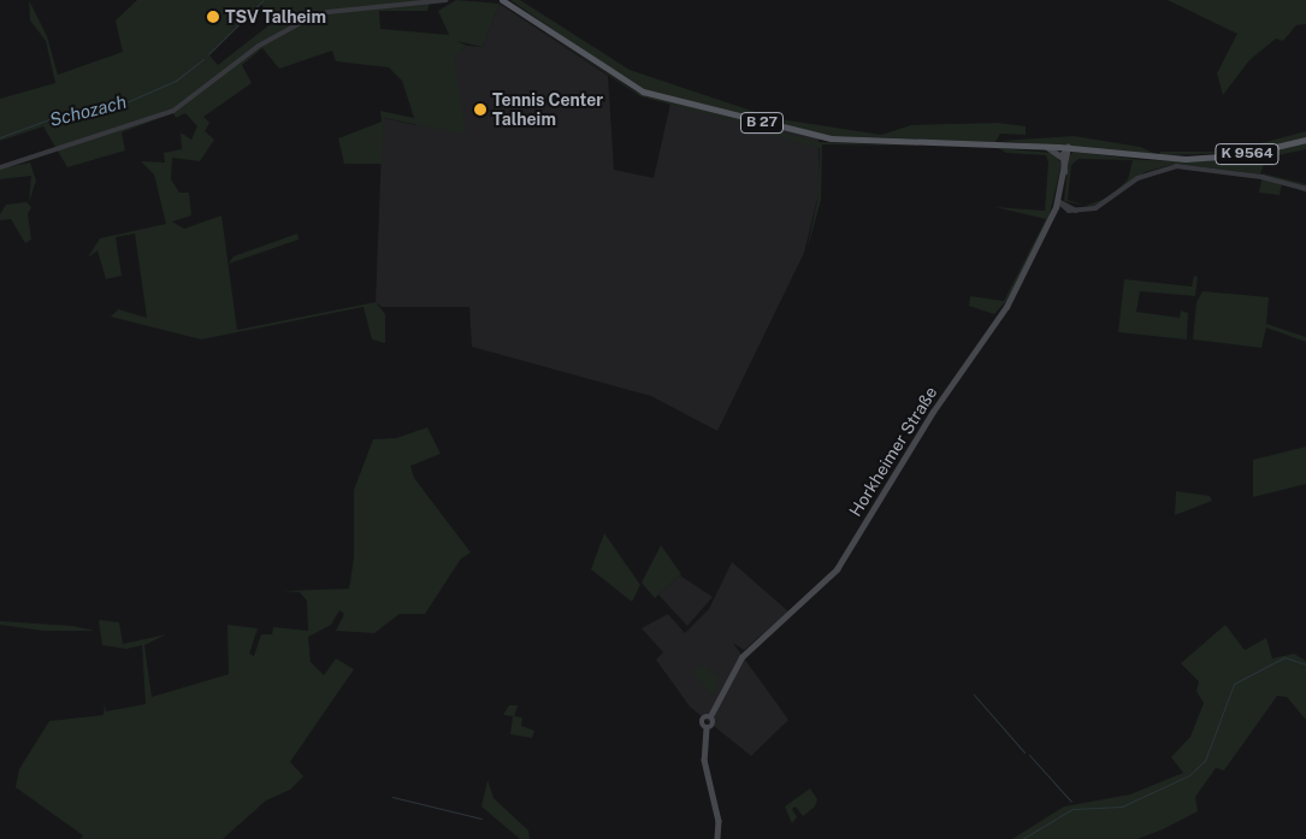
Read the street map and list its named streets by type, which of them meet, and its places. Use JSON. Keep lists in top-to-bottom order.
{
  "streets": {
    "main road": ["B 27", "K 9564", "Horkheimer Straße"]
  },
  "crossings": [
    ["B 27", "K 9564"],
    ["B 27", "Horkheimer Straße"]
  ],
  "water": ["Schozach"],
  "places": ["TSV Talheim", "Tennis Center Talheim"]
}
